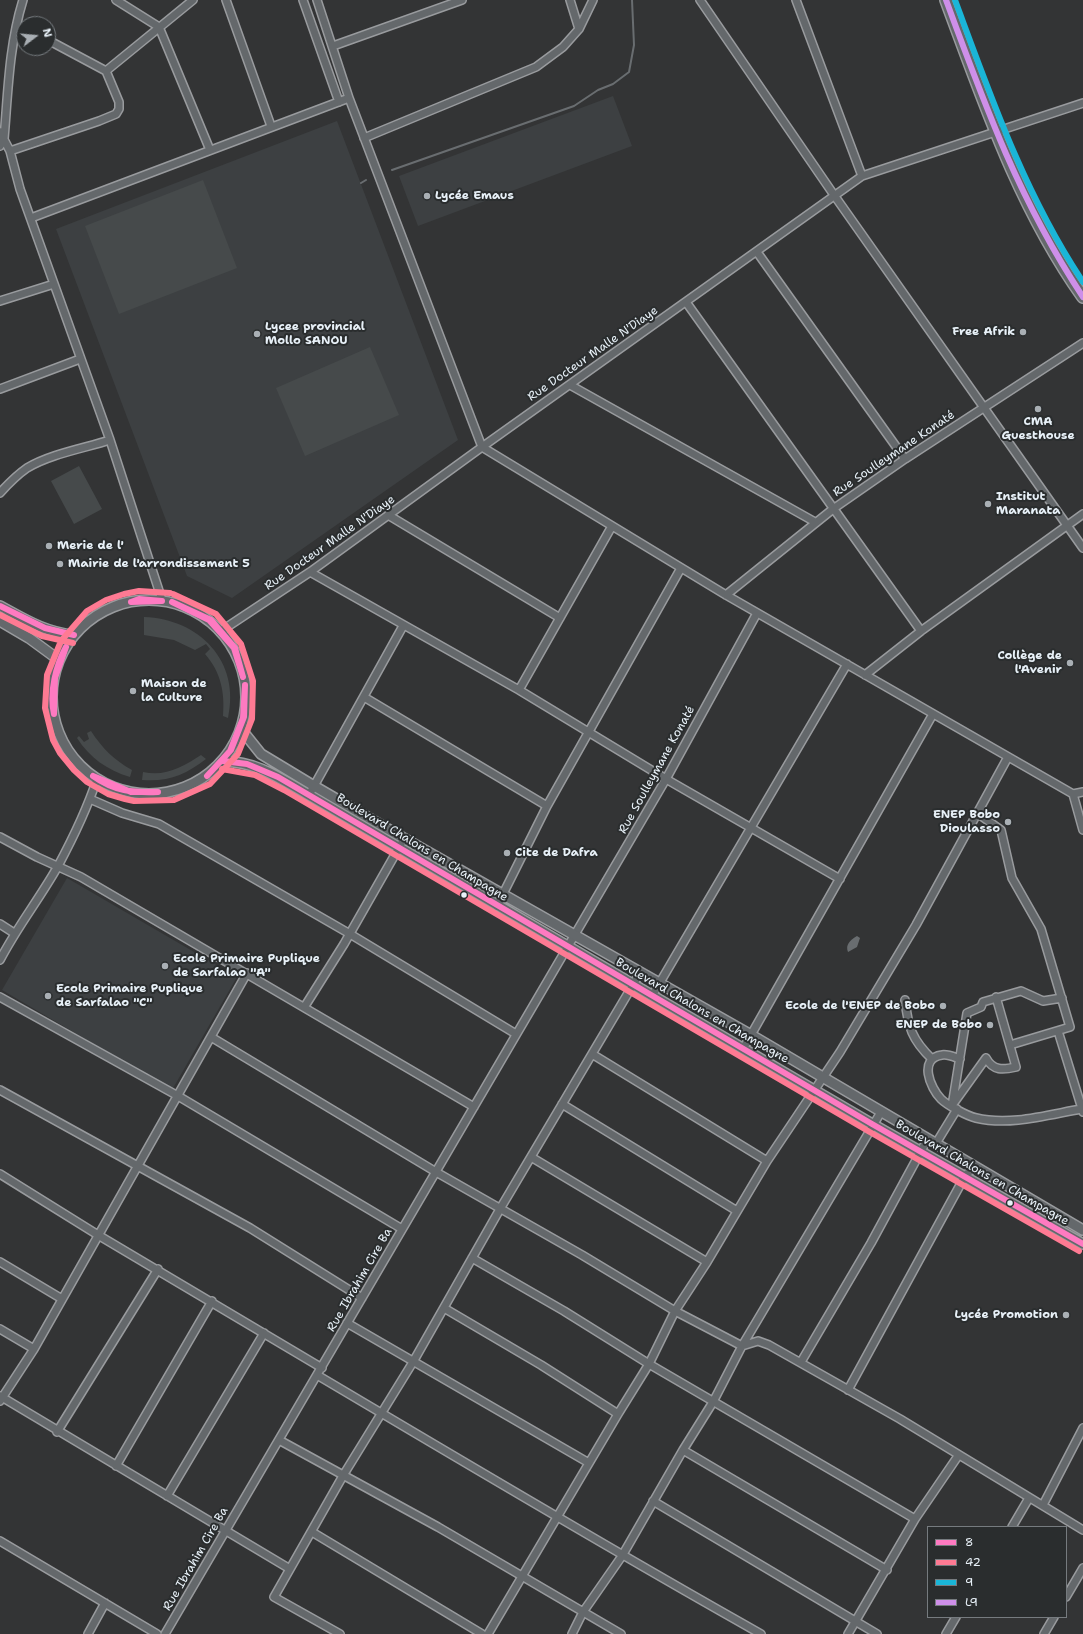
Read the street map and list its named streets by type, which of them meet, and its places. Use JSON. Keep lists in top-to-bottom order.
{
  "streets": {
    "main road": ["Boulevard Chalons en Champagne"],
    "street": ["Rue Docteur Malle N'Diaye", "Rue Soulleymane Konaté", "Rue Ibrahim Cire Ba"]
  },
  "crossings": [
    ["Rue Soulleymane Konaté", "Boulevard Chalons en Champagne"],
    ["Rue Soulleymane Konaté", "Rue Ibrahim Cire Ba"],
    ["Boulevard Chalons en Champagne", "Rue Ibrahim Cire Ba"]
  ],
  "places": [
    "Lycée Emaus",
    "Free Afrik",
    "Lycee provincial Mollo SANOU",
    "CMA Guesthouse",
    "Institut Maranata",
    "Merie de l'",
    "Mairie de l'arrondissement 5",
    "Collège de l'Avenir",
    "Maison de la Culture",
    "ENEP Bobo Dioulasso",
    "Cite de Dafra",
    "Ecole Primaire Puplique de Sarfalao \"A\"",
    "Ecole Primaire Puplique de Sarfalao \"C\"",
    "Ecole de l'ENEP de Bobo",
    "ENEP de Bobo",
    "Lycée Promotion"
  ],
  "lines": [
    "transit line 9",
    "transit line L9",
    "transit line 42",
    "transit line 8"
  ],
  "legend": [
    "8",
    "42",
    "9",
    "L9"
  ],
  "north": "right"
}
